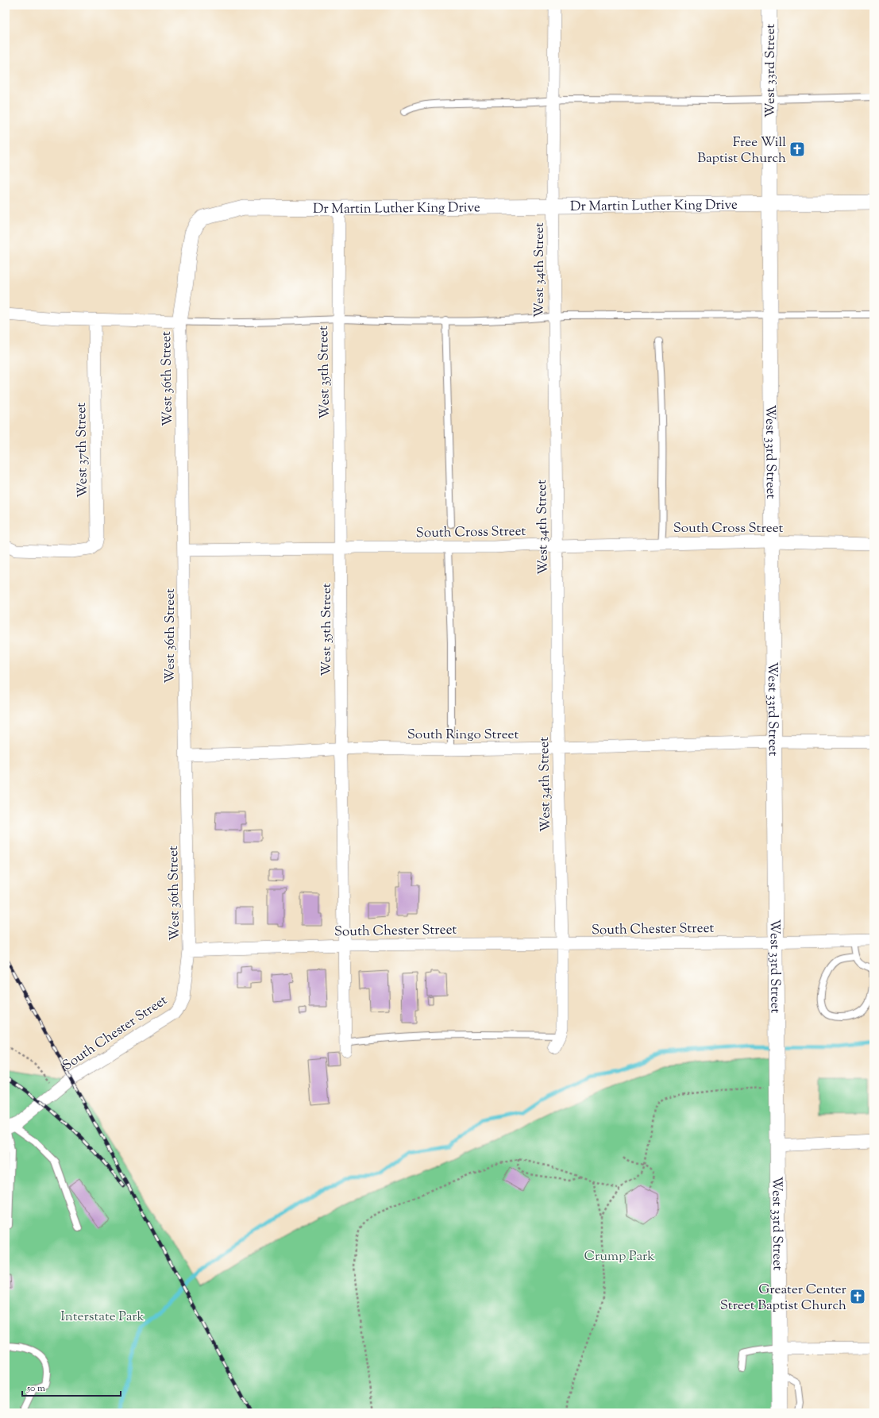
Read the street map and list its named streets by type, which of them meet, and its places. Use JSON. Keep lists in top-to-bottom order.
{
  "streets": {
    "street": [
      "West 33rd Street",
      "Dr Martin Luther King Drive",
      "West 34th Street",
      "West 35th Street",
      "West 36th Street",
      "West 37th Street",
      "South Cross Street",
      "South Ringo Street",
      "South Chester Street"
    ]
  },
  "crossings": [
    ["West 33rd Street", "Dr Martin Luther King Drive"],
    ["West 33rd Street", "South Cross Street"],
    ["West 33rd Street", "South Ringo Street"],
    ["West 33rd Street", "South Chester Street"],
    ["Dr Martin Luther King Drive", "West 34th Street"],
    ["Dr Martin Luther King Drive", "West 35th Street"],
    ["Dr Martin Luther King Drive", "West 36th Street"],
    ["West 34th Street", "South Cross Street"],
    ["West 34th Street", "South Ringo Street"],
    ["West 34th Street", "South Chester Street"],
    ["West 35th Street", "South Cross Street"],
    ["West 35th Street", "South Ringo Street"],
    ["West 35th Street", "South Chester Street"],
    ["West 36th Street", "South Cross Street"],
    ["West 36th Street", "South Ringo Street"],
    ["West 36th Street", "South Chester Street"]
  ],
  "parks": ["Crump Park", "Interstate Park"],
  "places": {
    "church": ["Free Will Baptist Church", "Greater Center Street Baptist Church"]
  },
  "scale_bar": "50 m"
}
